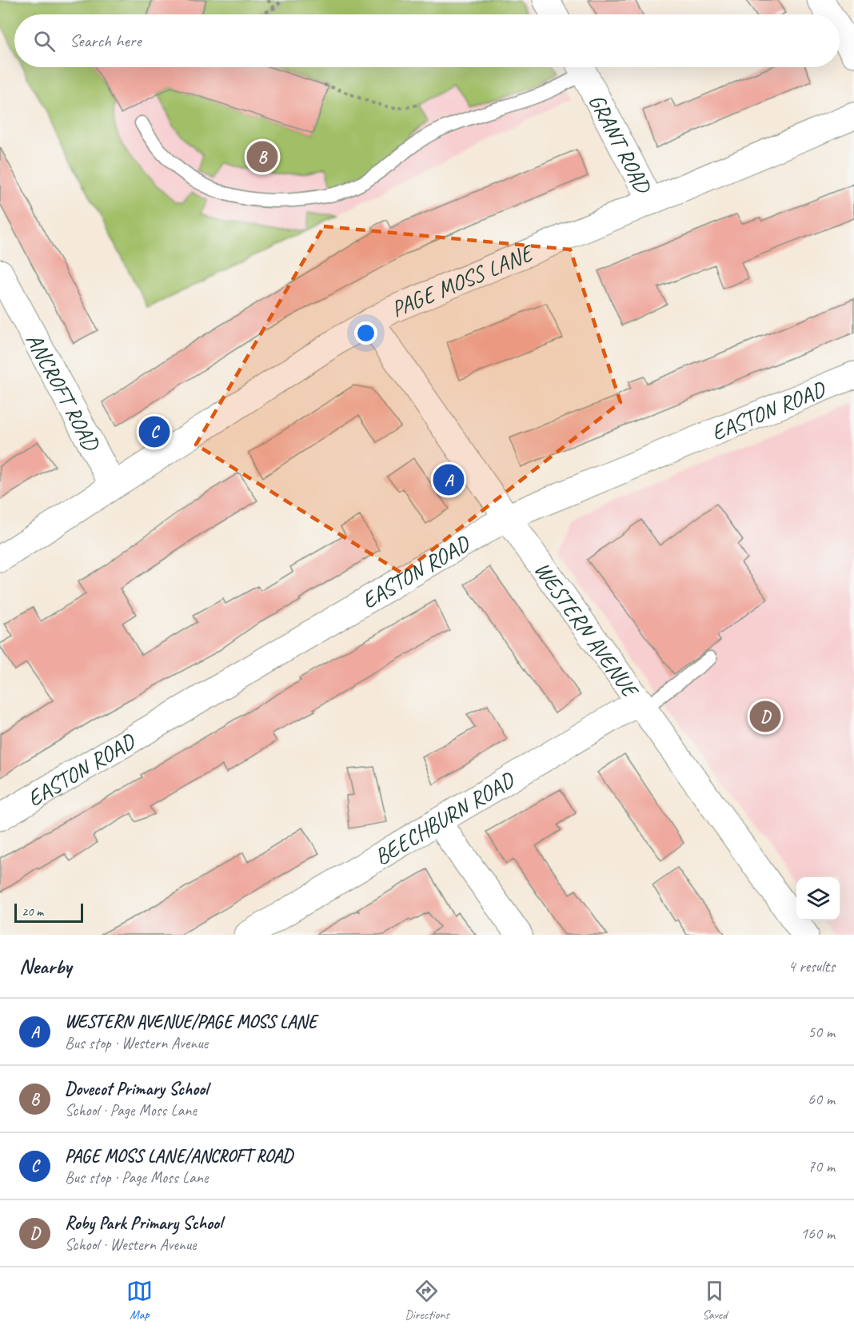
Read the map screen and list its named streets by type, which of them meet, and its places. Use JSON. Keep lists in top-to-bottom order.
{
  "streets": {
    "street": [
      "GRANT ROAD",
      "PAGE MOSS LANE",
      "ANCROFT ROAD",
      "EASTON ROAD",
      "WESTERN AVENUE",
      "BEECHBURN ROAD"
    ]
  },
  "crossings": [
    ["GRANT ROAD", "PAGE MOSS LANE"],
    ["PAGE MOSS LANE", "ANCROFT ROAD"],
    ["PAGE MOSS LANE", "WESTERN AVENUE"],
    ["EASTON ROAD", "WESTERN AVENUE"],
    ["WESTERN AVENUE", "BEECHBURN ROAD"]
  ],
  "scale_bar": "20 m",
  "page": {
    "search": "Search here",
    "pins": [
      "B",
      "C",
      "A",
      "D"
    ],
    "scale": "20 m",
    "heading": ["Nearby", "4 results"],
    "list": [
      {
        "mark": "A",
        "name": "WESTERN AVENUE/PAGE MOSS LANE",
        "note": "Bus stop · Western Avenue",
        "value": "50 m"
      },
      {
        "mark": "B",
        "name": "Dovecot Primary School",
        "note": "School · Page Moss Lane",
        "value": "60 m"
      },
      {
        "mark": "C",
        "name": "PAGE MOSS LANE/ANCROFT ROAD",
        "note": "Bus stop · Page Moss Lane",
        "value": "70 m"
      },
      {
        "mark": "D",
        "name": "Roby Park Primary School",
        "note": "School · Western Avenue",
        "value": "160 m"
      }
    ],
    "nav": ["Map", "Directions", "Saved"]
  }
}
